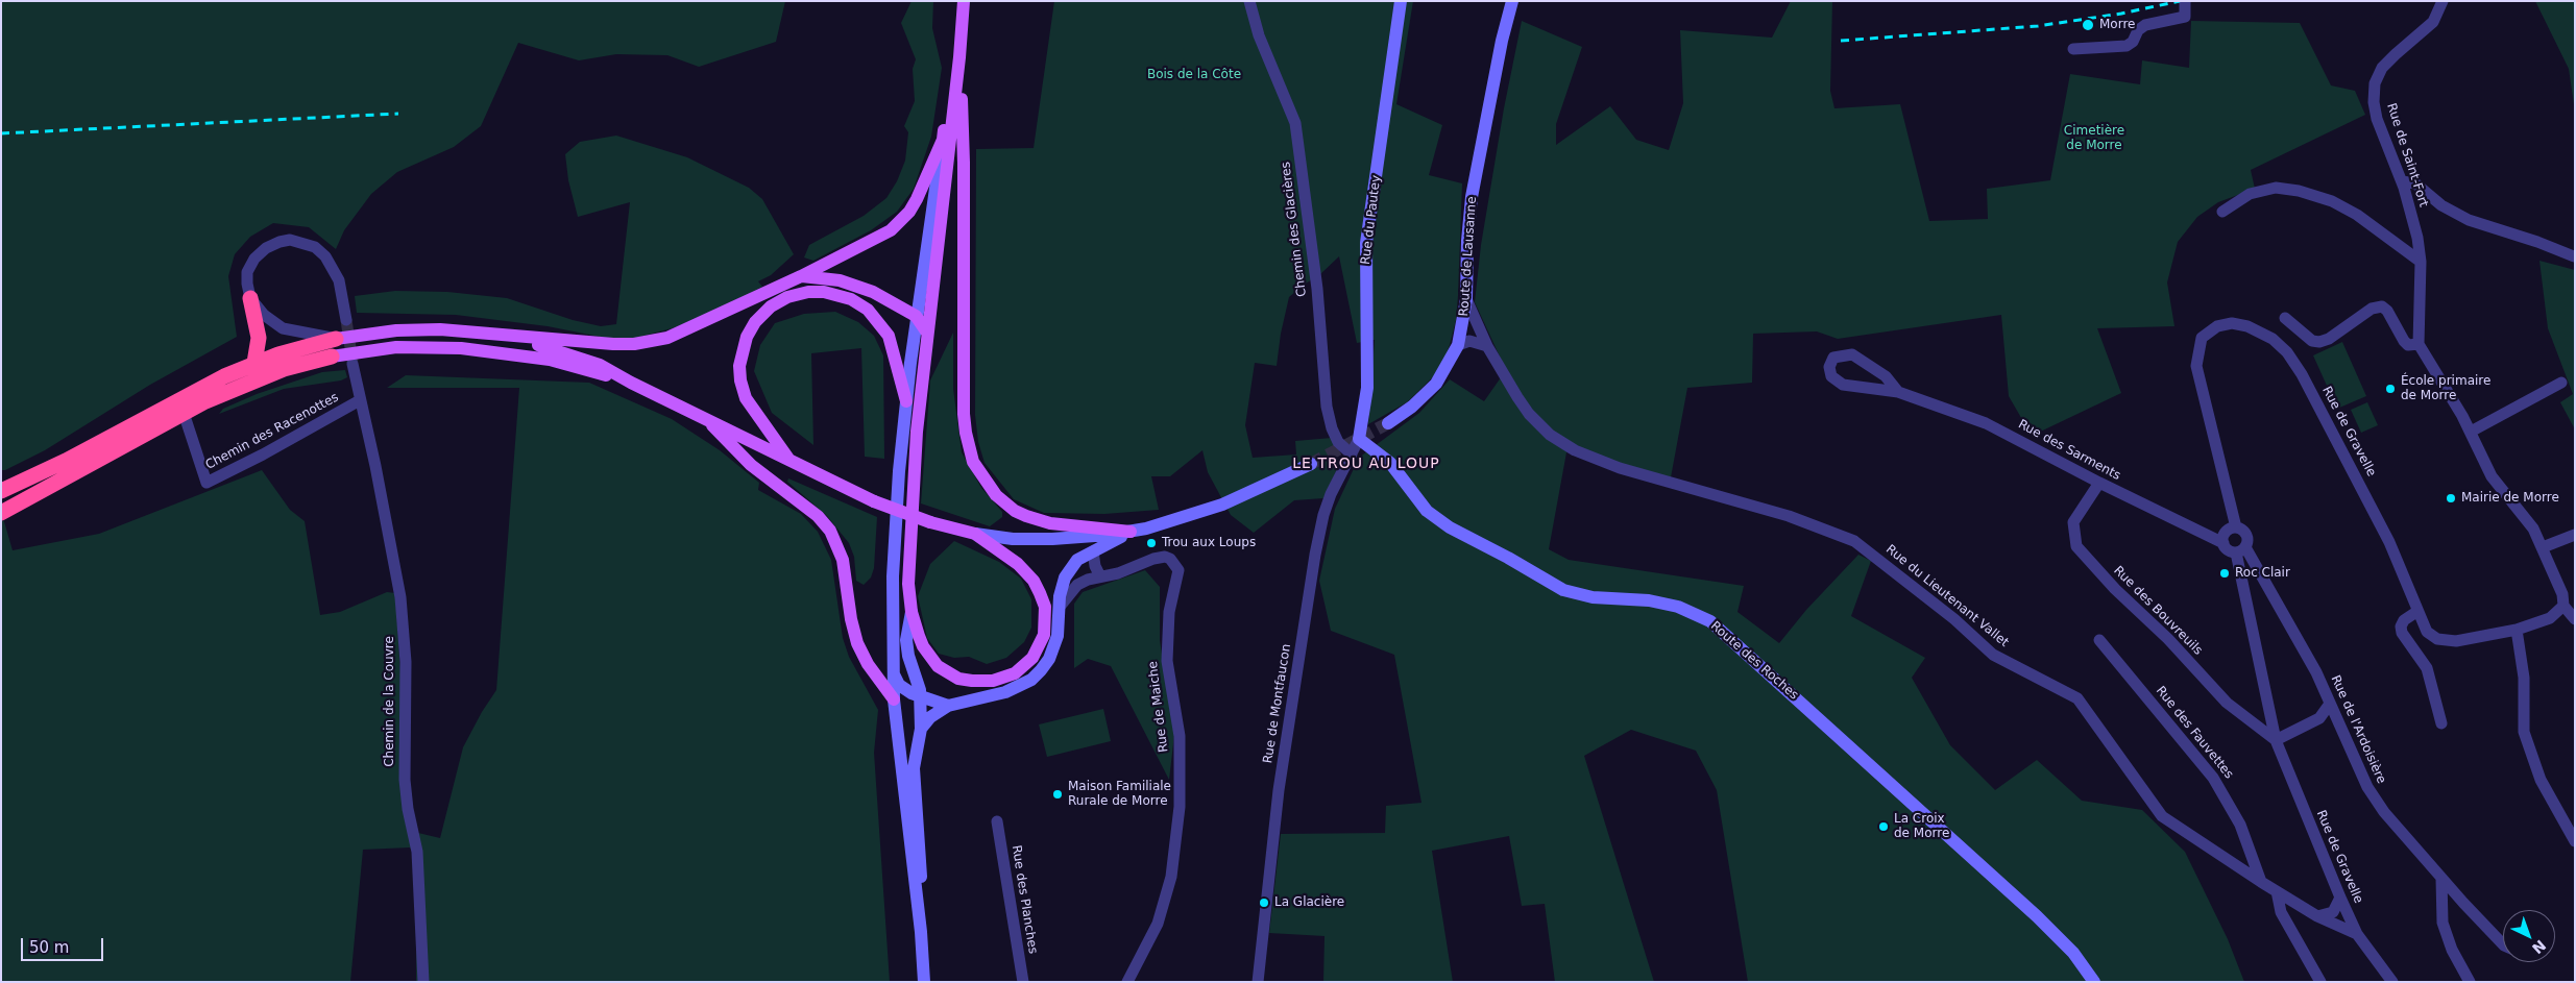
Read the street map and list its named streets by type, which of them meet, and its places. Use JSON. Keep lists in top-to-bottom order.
{
  "streets": {
    "main road": ["Rue du Pautey", "Route de Lausanne", "Route des Roches"],
    "street": [
      "Rue de Saint-Fort",
      "Chemin des Glacières",
      "Chemin des Racenottes",
      "Rue de Gravelle",
      "Rue des Sarments",
      "Rue du Lieutenant Vallet",
      "Rue des Bouvreuils",
      "Chemin de la Couvre",
      "Rue de Montfaucon",
      "Rue de Maiche",
      "Rue de l'Ardoisière",
      "Rue des Fauvettes",
      "Rue des Planches"
    ]
  },
  "crossings": [
    ["Rue du Pautey", "Route des Roches"],
    ["Rue du Pautey", "Rue de Montfaucon"],
    ["Chemin des Glacières", "Rue de Montfaucon"],
    ["Route de Lausanne", "Rue du Lieutenant Vallet"],
    ["Chemin des Racenottes", "Chemin de la Couvre"],
    ["Rue de Gravelle", "Rue des Sarments"],
    ["Rue de Gravelle", "Rue du Lieutenant Vallet"],
    ["Rue de Gravelle", "Rue des Bouvreuils"],
    ["Rue de Gravelle", "Rue de l'Ardoisière"],
    ["Rue des Sarments", "Rue des Bouvreuils"],
    ["Rue des Sarments", "Rue de l'Ardoisière"],
    ["Rue du Lieutenant Vallet", "Rue des Fauvettes"],
    ["Route des Roches", "Rue de Montfaucon"]
  ],
  "districts": ["LE TROU AU LOUP"],
  "parks": ["Bois de la Côte", "Cimetière de Morre"],
  "places": [
    "Morre",
    "École primaire de Morre",
    "Mairie de Morre",
    "Trou aux Loups",
    "Roc Clair",
    "Maison Familiale Rurale de Morre",
    "La Croix de Morre",
    "La Glacière"
  ],
  "scale_bar": "50 m",
  "north": "bottom right"
}
